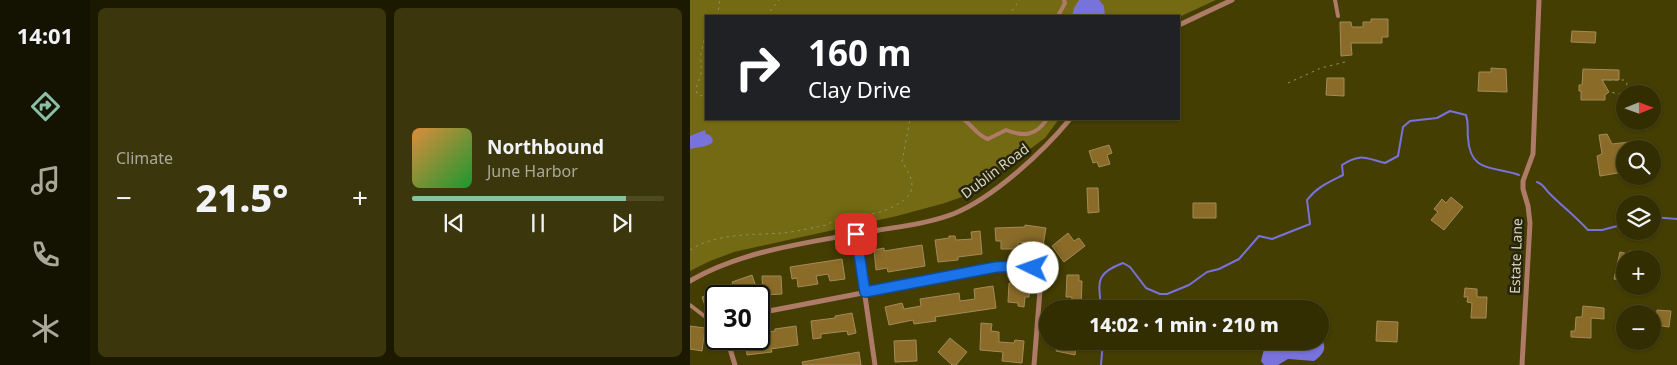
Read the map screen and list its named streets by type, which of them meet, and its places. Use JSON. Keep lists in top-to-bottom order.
{
  "streets": {
    "street": ["Dublin Road", "Estate Lane"]
  },
  "north": "right",
  "page": {
    "tabs": "14:01",
    "tile": "Climate",
    "turn": ["160 m", "Clay Drive"],
    "map_buttons": ["+", "−"],
    "song": ["Northbound", "June Harbor"],
    "heat": ["−", "21.5°", "+"],
    "limit": "30",
    "trip": "14:02 · 1 min · 210 m"
  }
}
